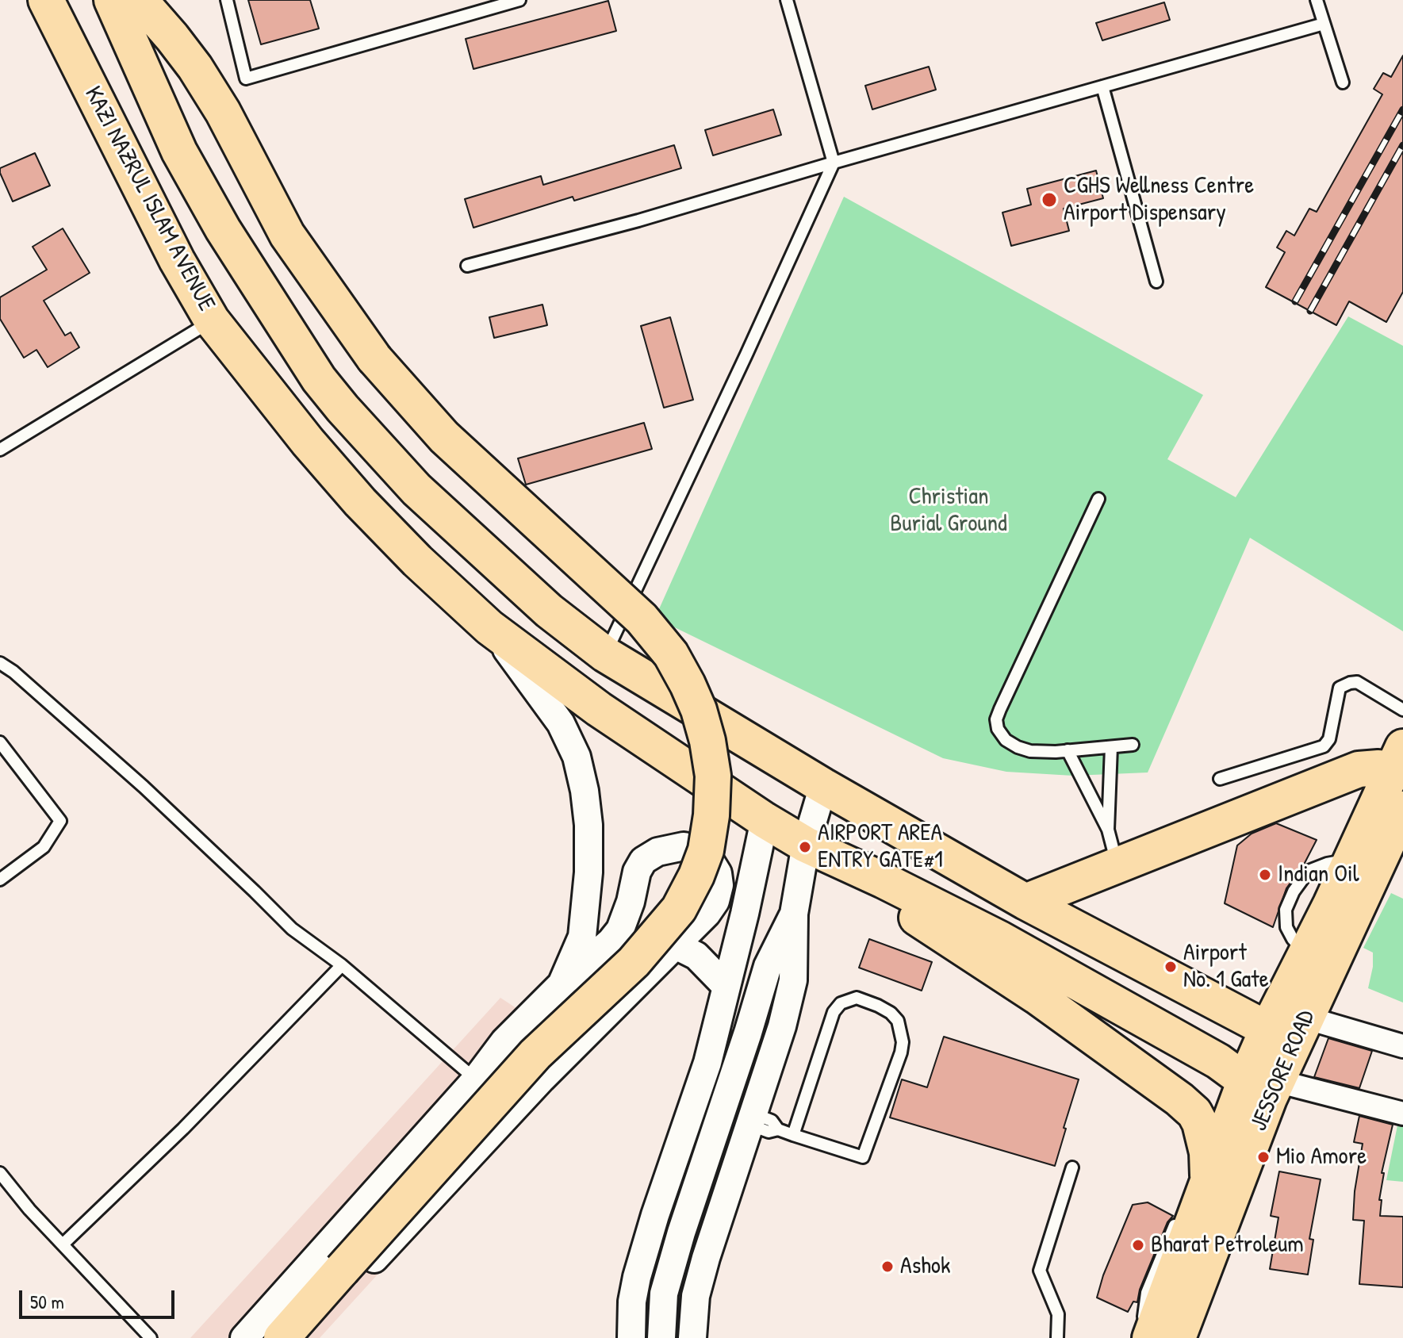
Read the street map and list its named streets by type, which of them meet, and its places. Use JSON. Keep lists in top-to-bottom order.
{
  "streets": {
    "main road": ["KAZI NAZRUL ISLAM AVENUE", "JESSORE ROAD"]
  },
  "crossings": [
    ["KAZI NAZRUL ISLAM AVENUE", "JESSORE ROAD"]
  ],
  "parks": ["Christian Burial Ground"],
  "places": [
    "CGHS Wellness Centre Airport Dispensary",
    "AIRPORT AREA ENTRY GATE#1",
    "Indian Oil",
    "Airport No. 1 Gate",
    "Mio Amore",
    "Bharat Petroleum",
    "Ashok"
  ],
  "scale_bar": "50 m"
}
